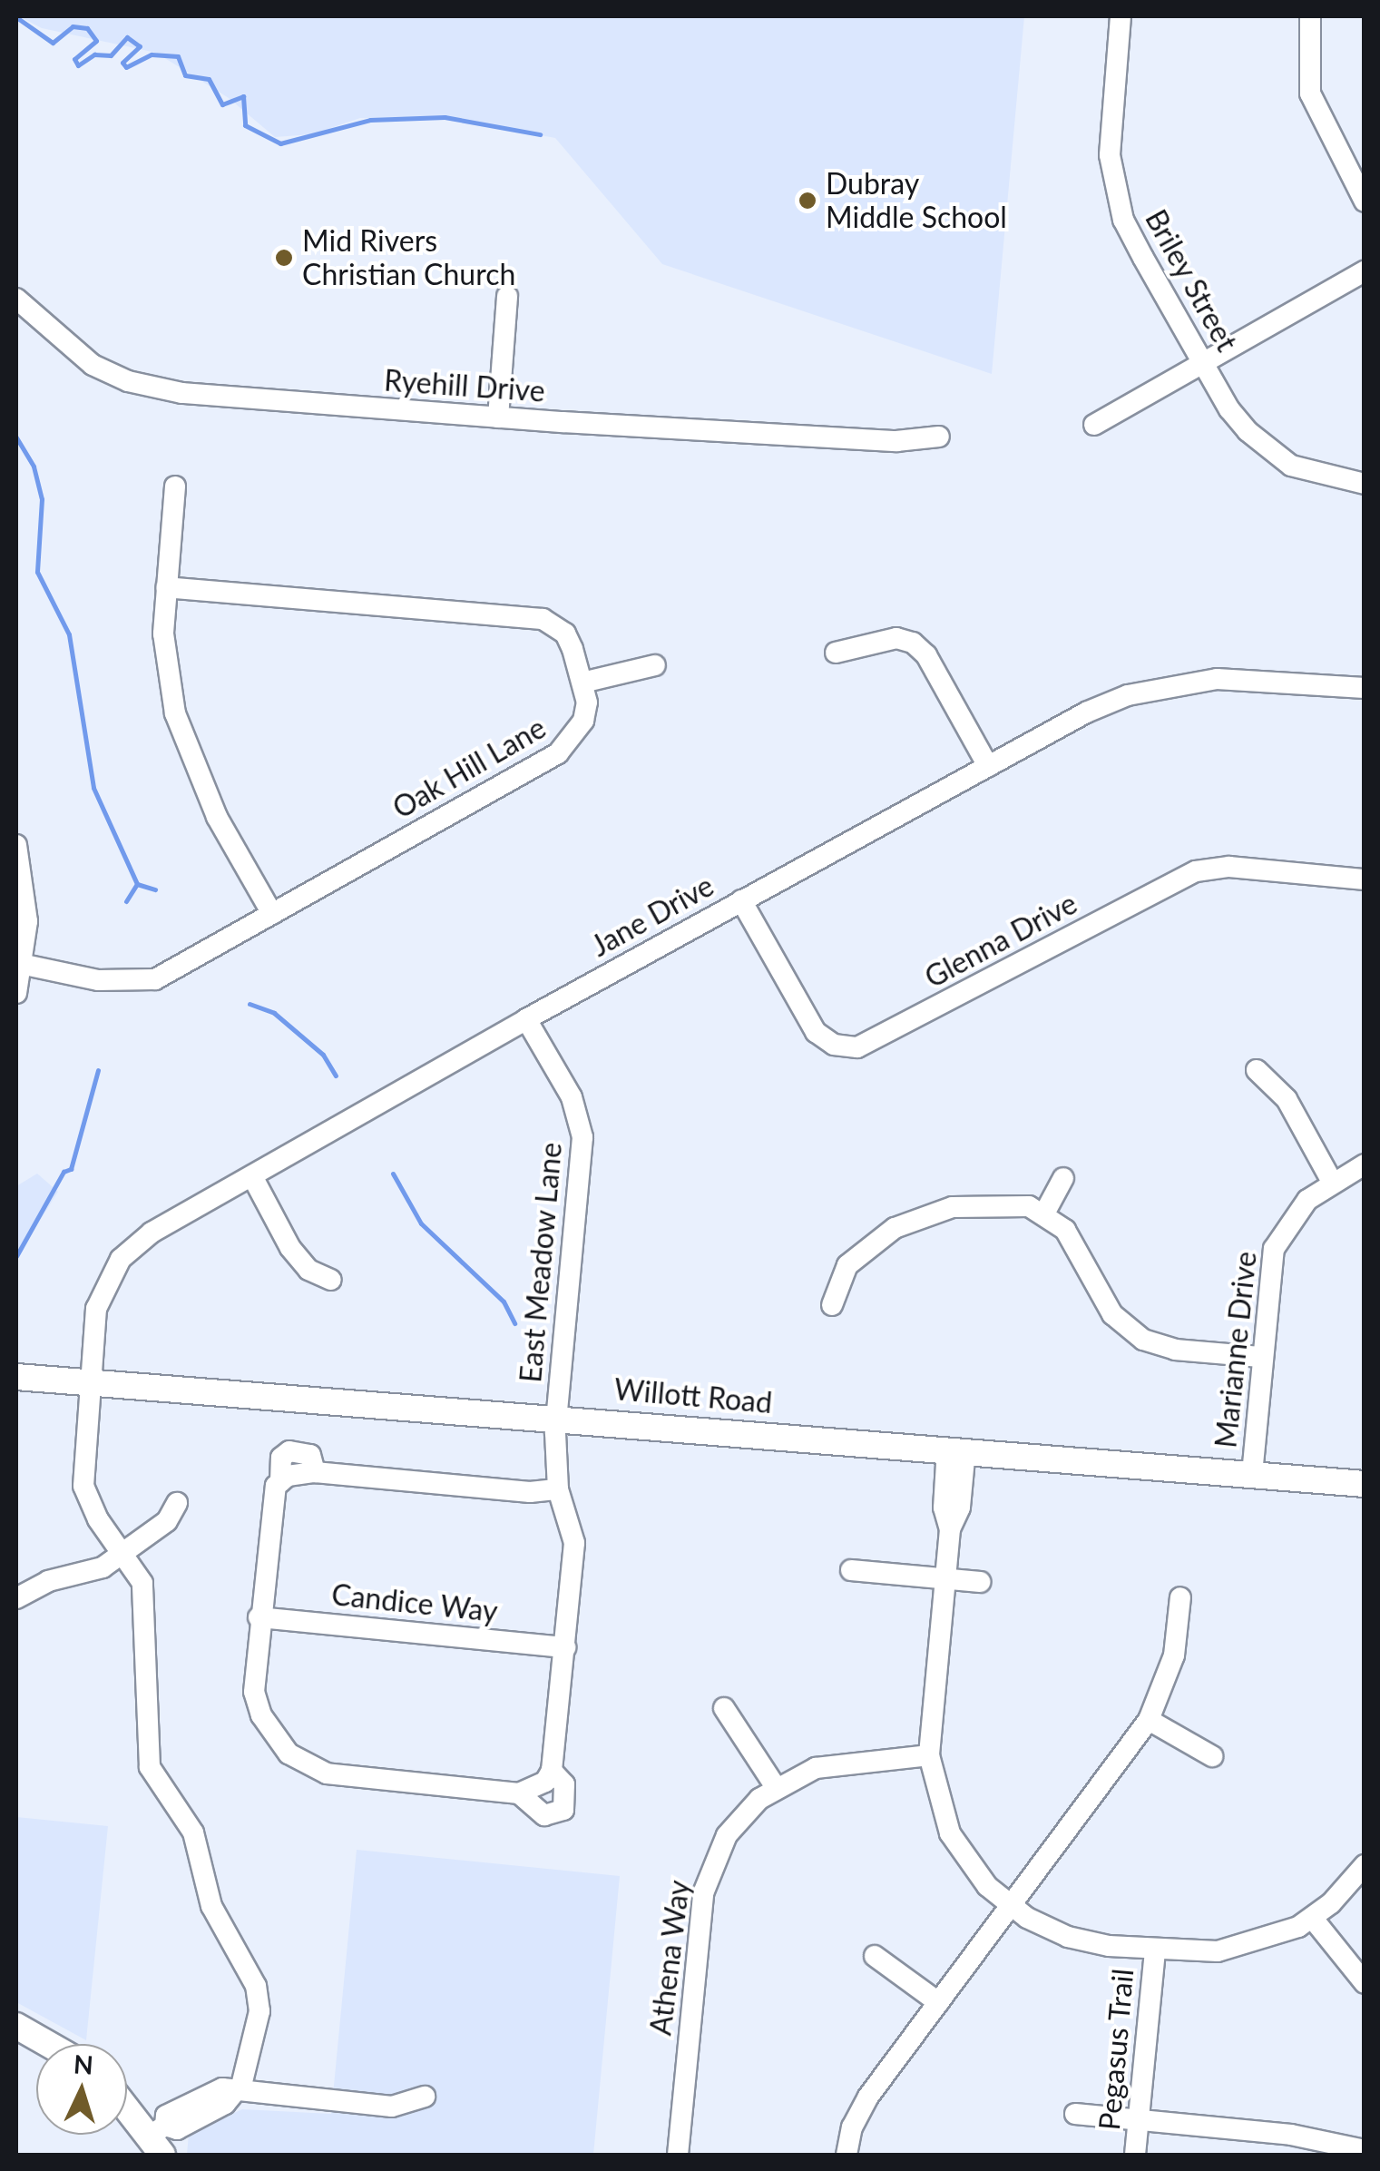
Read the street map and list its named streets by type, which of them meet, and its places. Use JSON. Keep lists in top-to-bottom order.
{
  "streets": {
    "main road": ["Willott Road"],
    "street": [
      "Briley Street",
      "Ryehill Drive",
      "Oak Hill Lane",
      "Jane Drive",
      "Glenna Drive",
      "East Meadow Lane",
      "Marianne Drive",
      "Candice Way",
      "Athena Way",
      "Pegasus Trail"
    ]
  },
  "crossings": [
    ["Jane Drive", "Glenna Drive"],
    ["Jane Drive", "East Meadow Lane"],
    ["Jane Drive", "Willott Road"],
    ["East Meadow Lane", "Willott Road"],
    ["East Meadow Lane", "Candice Way"],
    ["Marianne Drive", "Willott Road"]
  ],
  "places": ["Dubray Middle School", "Mid Rivers Christian Church"],
  "north": "top"
}
